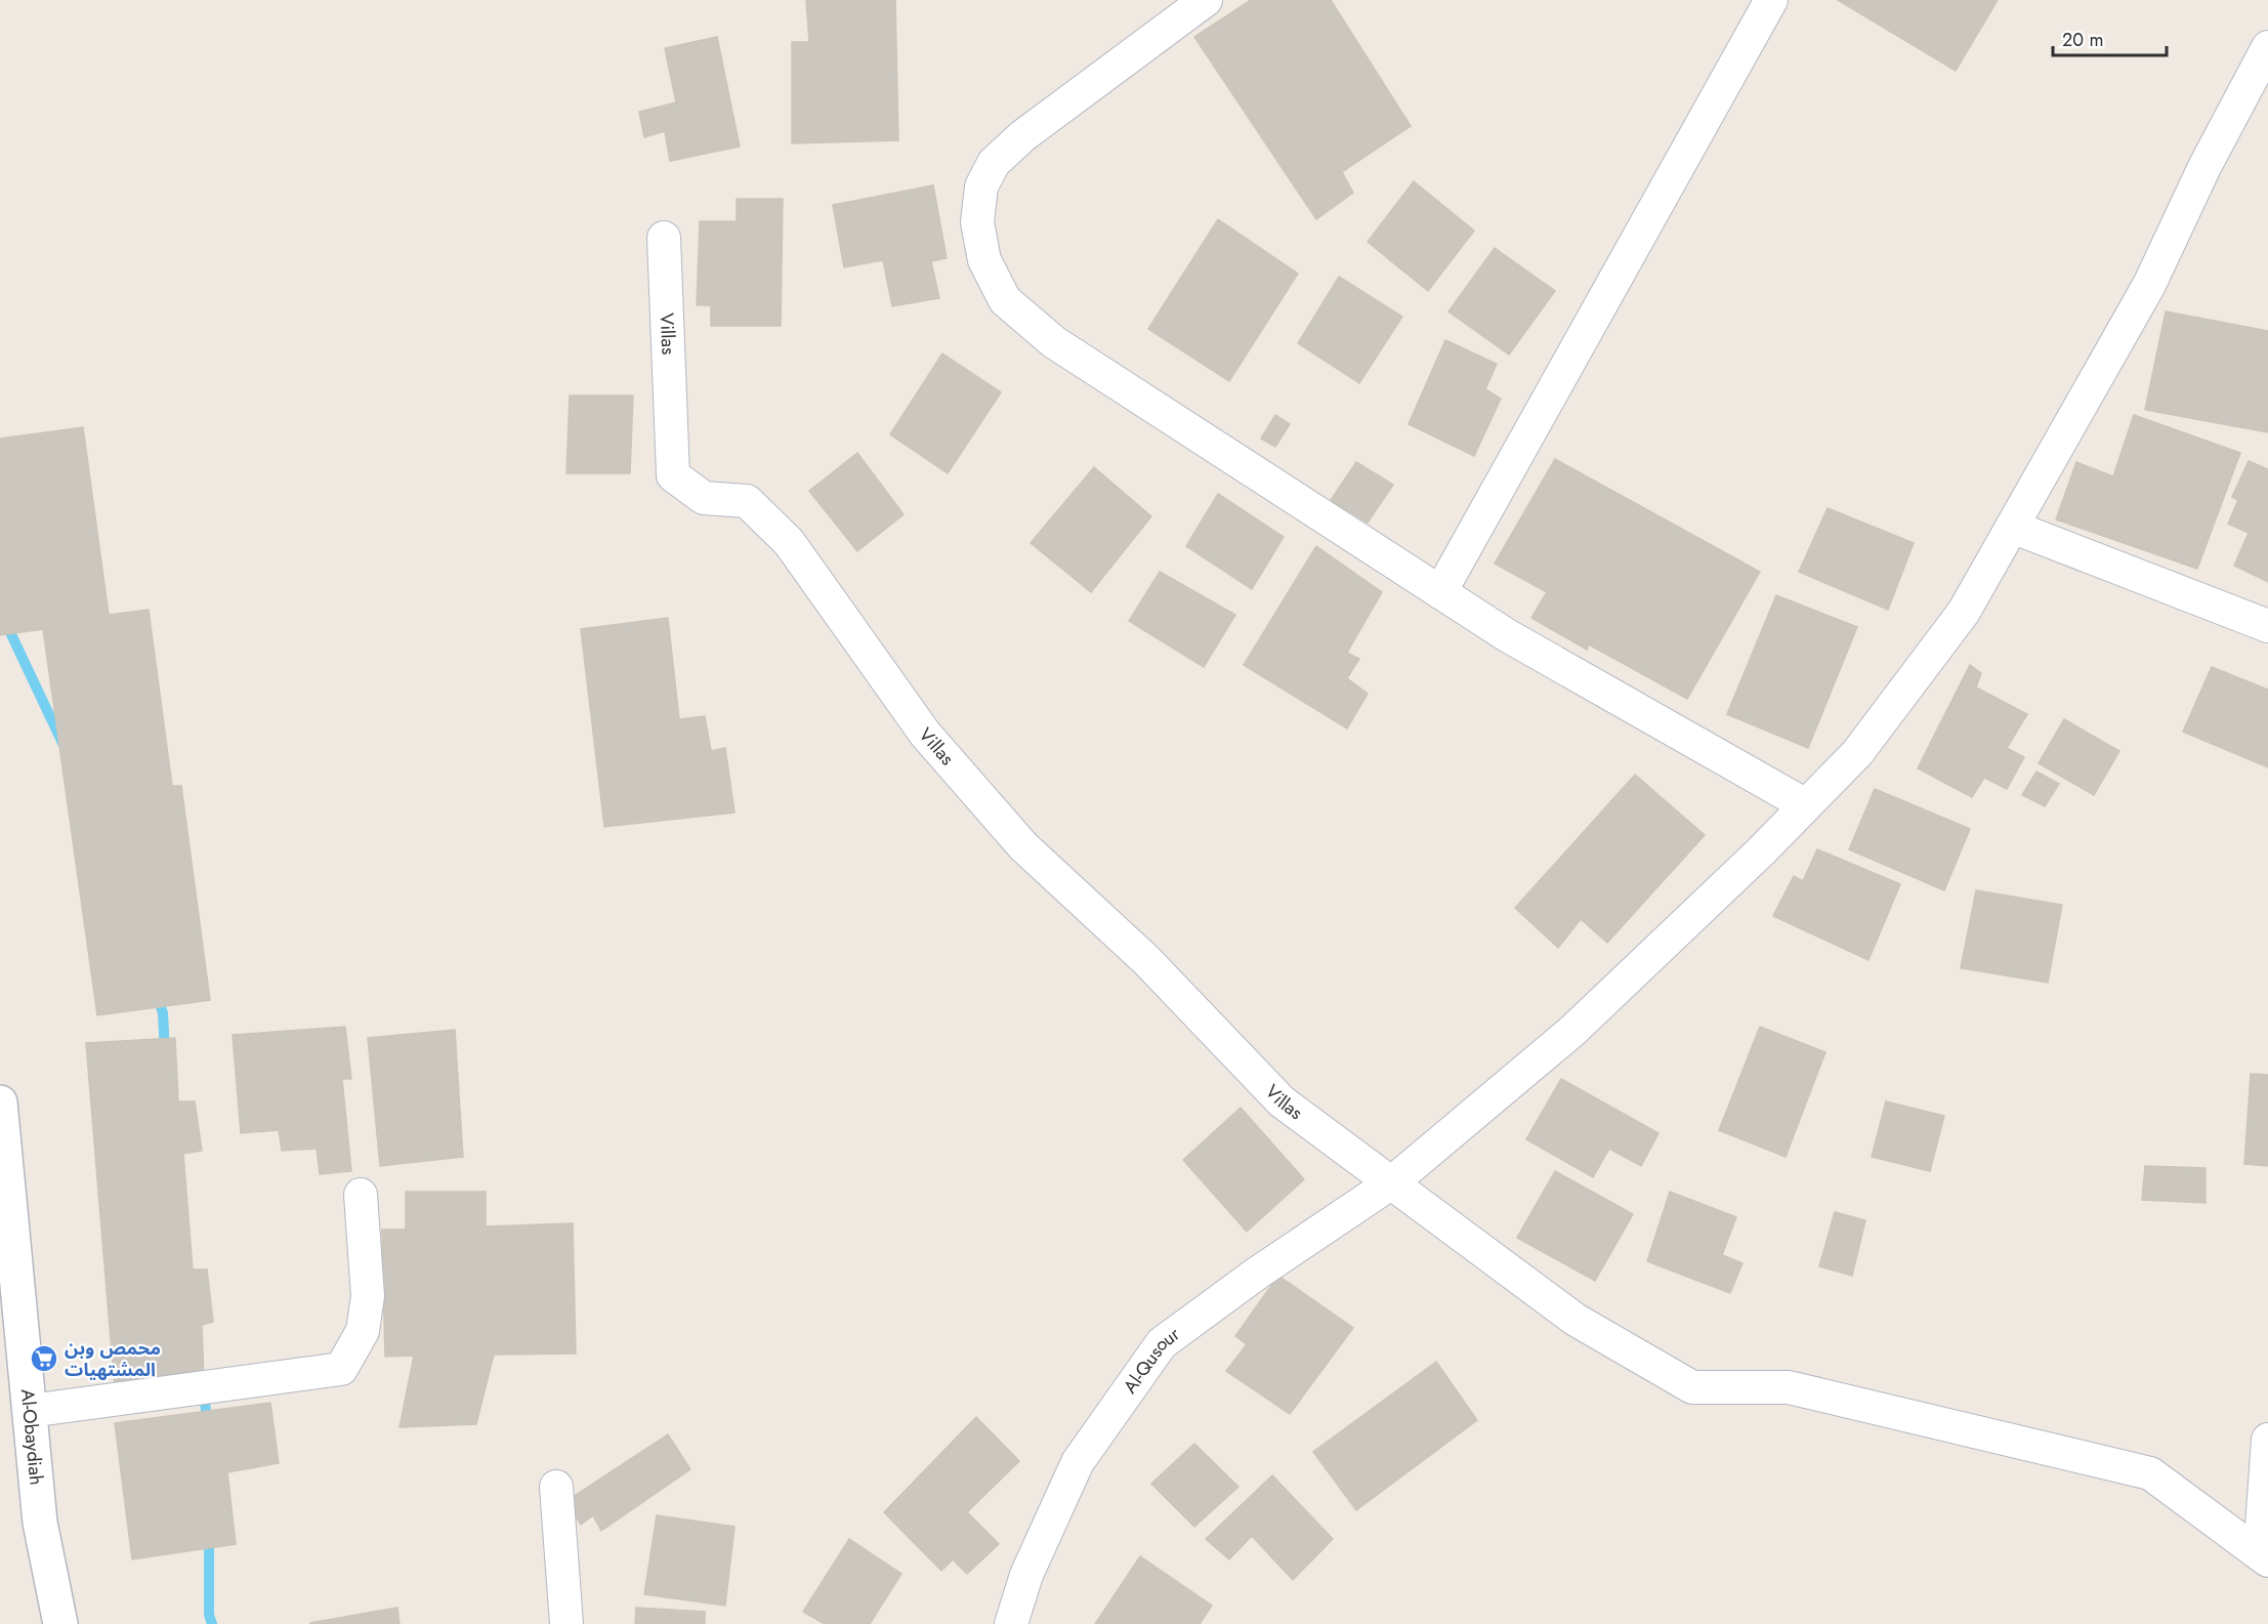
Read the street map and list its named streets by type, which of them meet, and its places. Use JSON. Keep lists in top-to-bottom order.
{
  "streets": {
    "main road": ["Al-Obaydiah"],
    "street": ["Villas", "Al-Qusour"]
  },
  "crossings": [
    ["Villas", "Al-Qusour"]
  ],
  "places": {
    "supermarket": ["محمص وبن المشتهيات"]
  },
  "scale_bar": "20 m"
}
